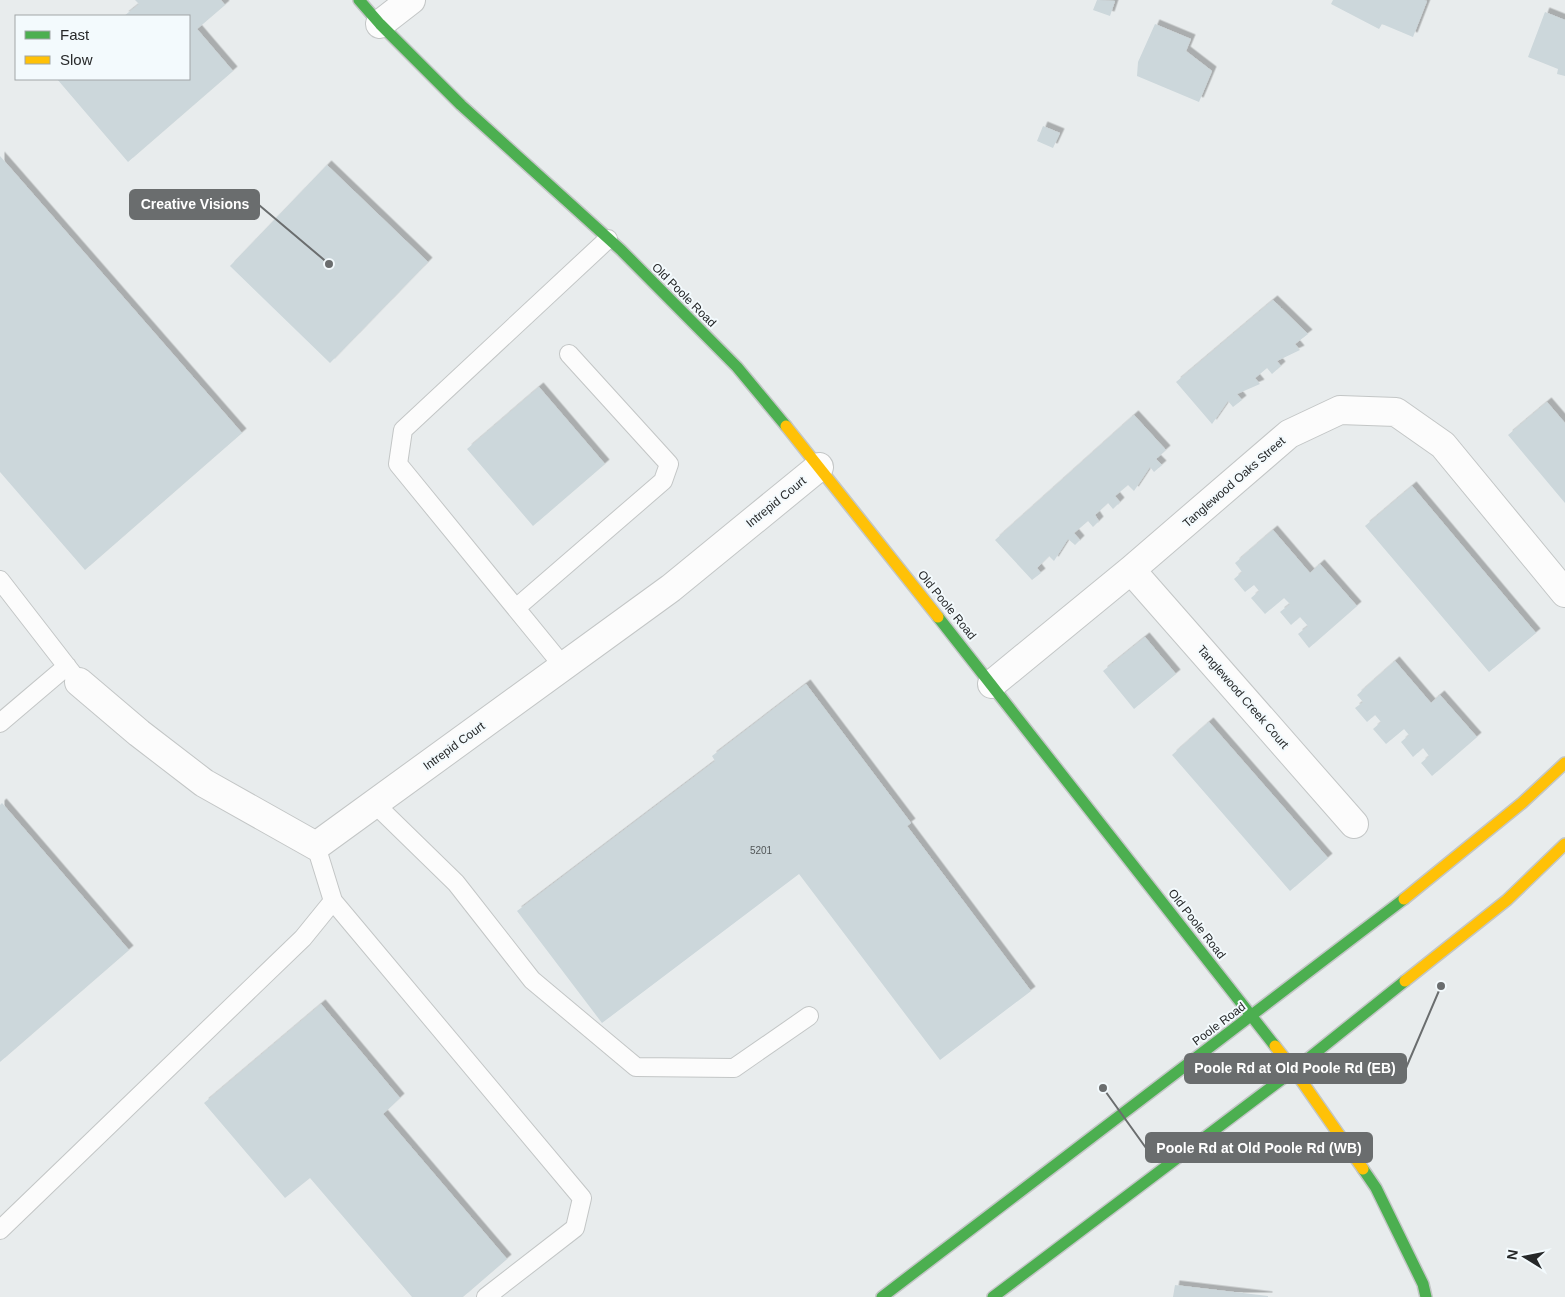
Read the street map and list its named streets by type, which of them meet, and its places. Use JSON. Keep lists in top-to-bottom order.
{
  "streets": {
    "street": [
      "Old Poole Road",
      "Tanglewood Oaks Street",
      "Intrepid Court",
      "Tanglewood Creek Court",
      "Poole Road"
    ]
  },
  "crossings": [
    ["Old Poole Road", "Tanglewood Oaks Street"],
    ["Old Poole Road", "Intrepid Court"],
    ["Old Poole Road", "Poole Road"],
    ["Tanglewood Oaks Street", "Tanglewood Creek Court"]
  ],
  "places": ["Creative Visions", "Poole Rd at Old Poole Rd (EB)", "Poole Rd at Old Poole Rd (WB)"],
  "house_numbers": ["5201"],
  "legend": ["Fast", "Slow"],
  "north": "left"
}
